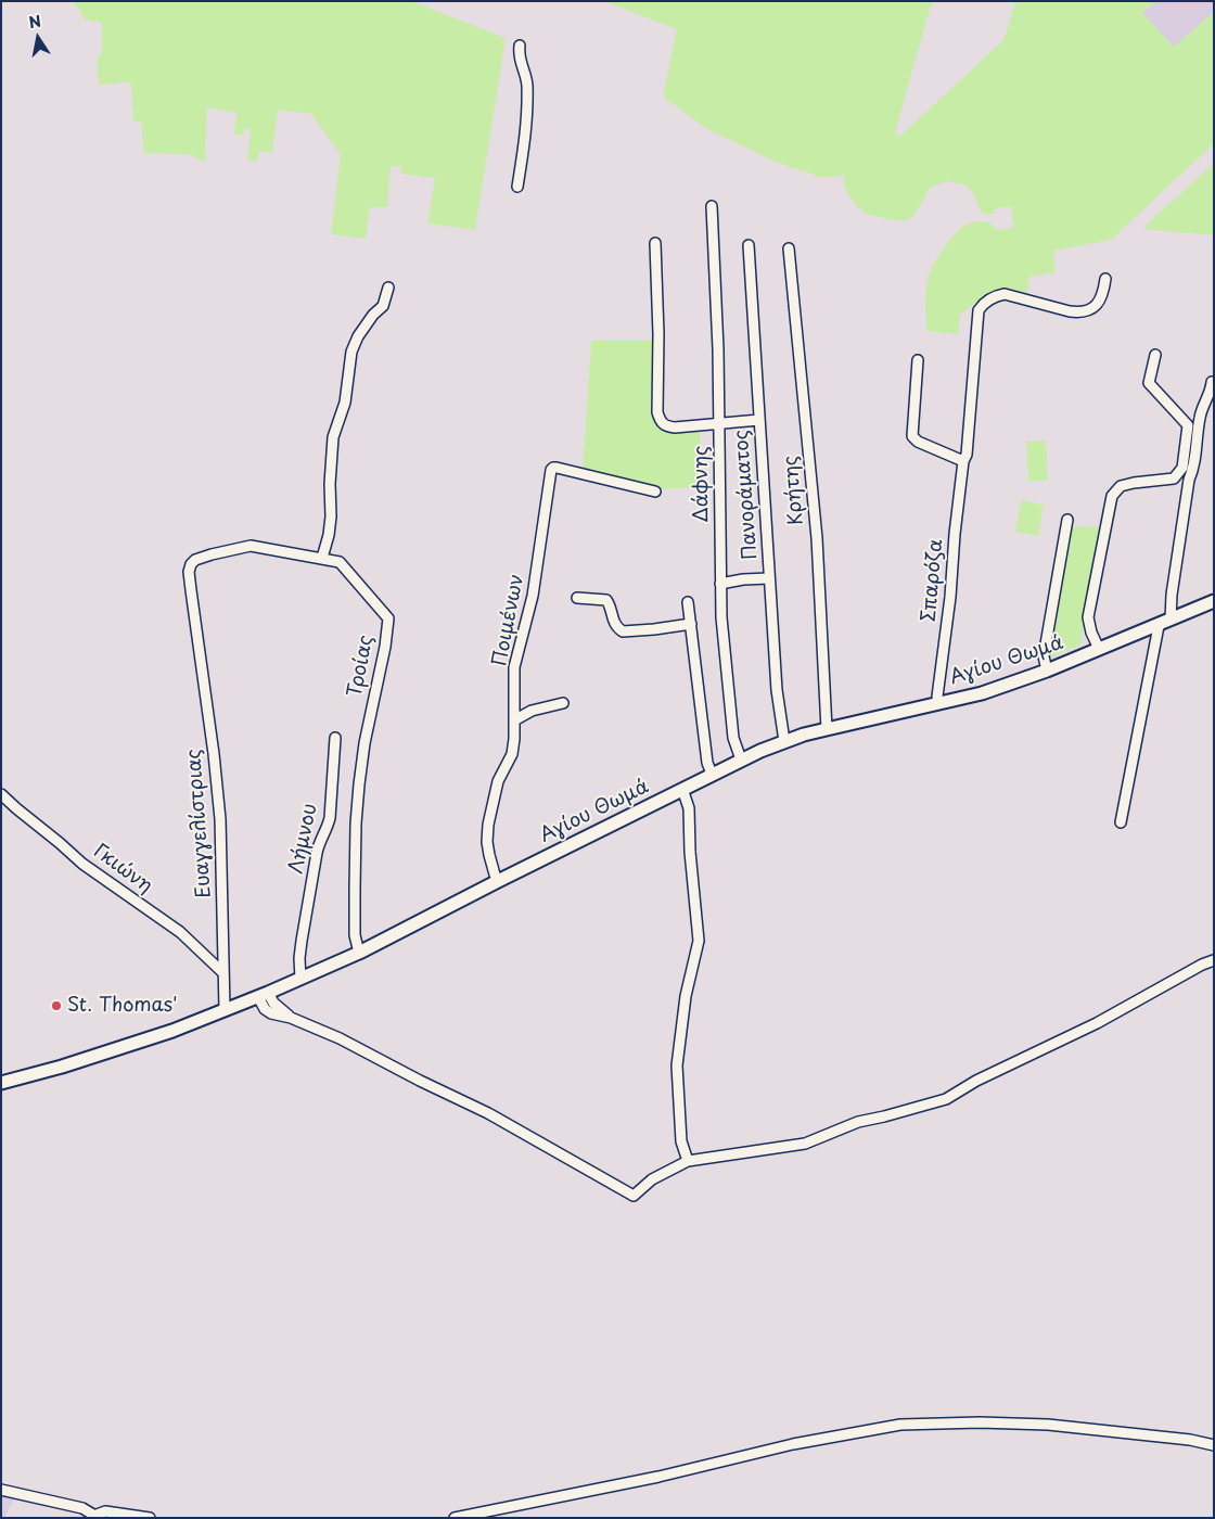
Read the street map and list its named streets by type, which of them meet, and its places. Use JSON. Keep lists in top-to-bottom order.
{
  "streets": {
    "main road": ["Αγίου Θωμά"],
    "street": [
      "Δάφνης",
      "Κρήτης",
      "Πανοράματος",
      "Σπαρόζα",
      "Ποιμένων",
      "Τροίας",
      "Ευαγγελίστριας",
      "Λήμνου",
      "Γκιώνη"
    ]
  },
  "crossings": [
    ["Δάφνης", "Αγίου Θωμά"],
    ["Κρήτης", "Αγίου Θωμά"],
    ["Πανοράματος", "Αγίου Θωμά"],
    ["Σπαρόζα", "Αγίου Θωμά"],
    ["Ποιμένων", "Αγίου Θωμά"],
    ["Αγίου Θωμά", "Τροίας"],
    ["Αγίου Θωμά", "Ευαγγελίστριας"],
    ["Αγίου Θωμά", "Λήμνου"],
    ["Τροίας", "Ευαγγελίστριας"],
    ["Ευαγγελίστριας", "Γκιώνη"]
  ],
  "places": ["St. Thomas'"],
  "north": "top"
}
